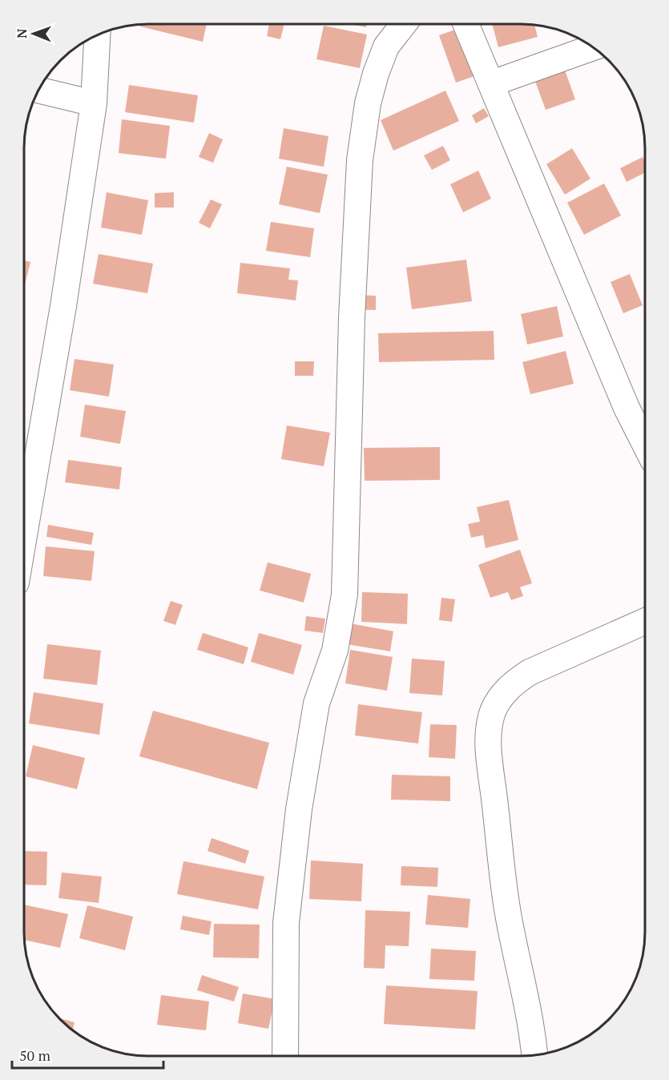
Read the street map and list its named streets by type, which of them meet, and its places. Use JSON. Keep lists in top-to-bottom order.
{
  "scale_bar": "50 m",
  "north": "left"
}
